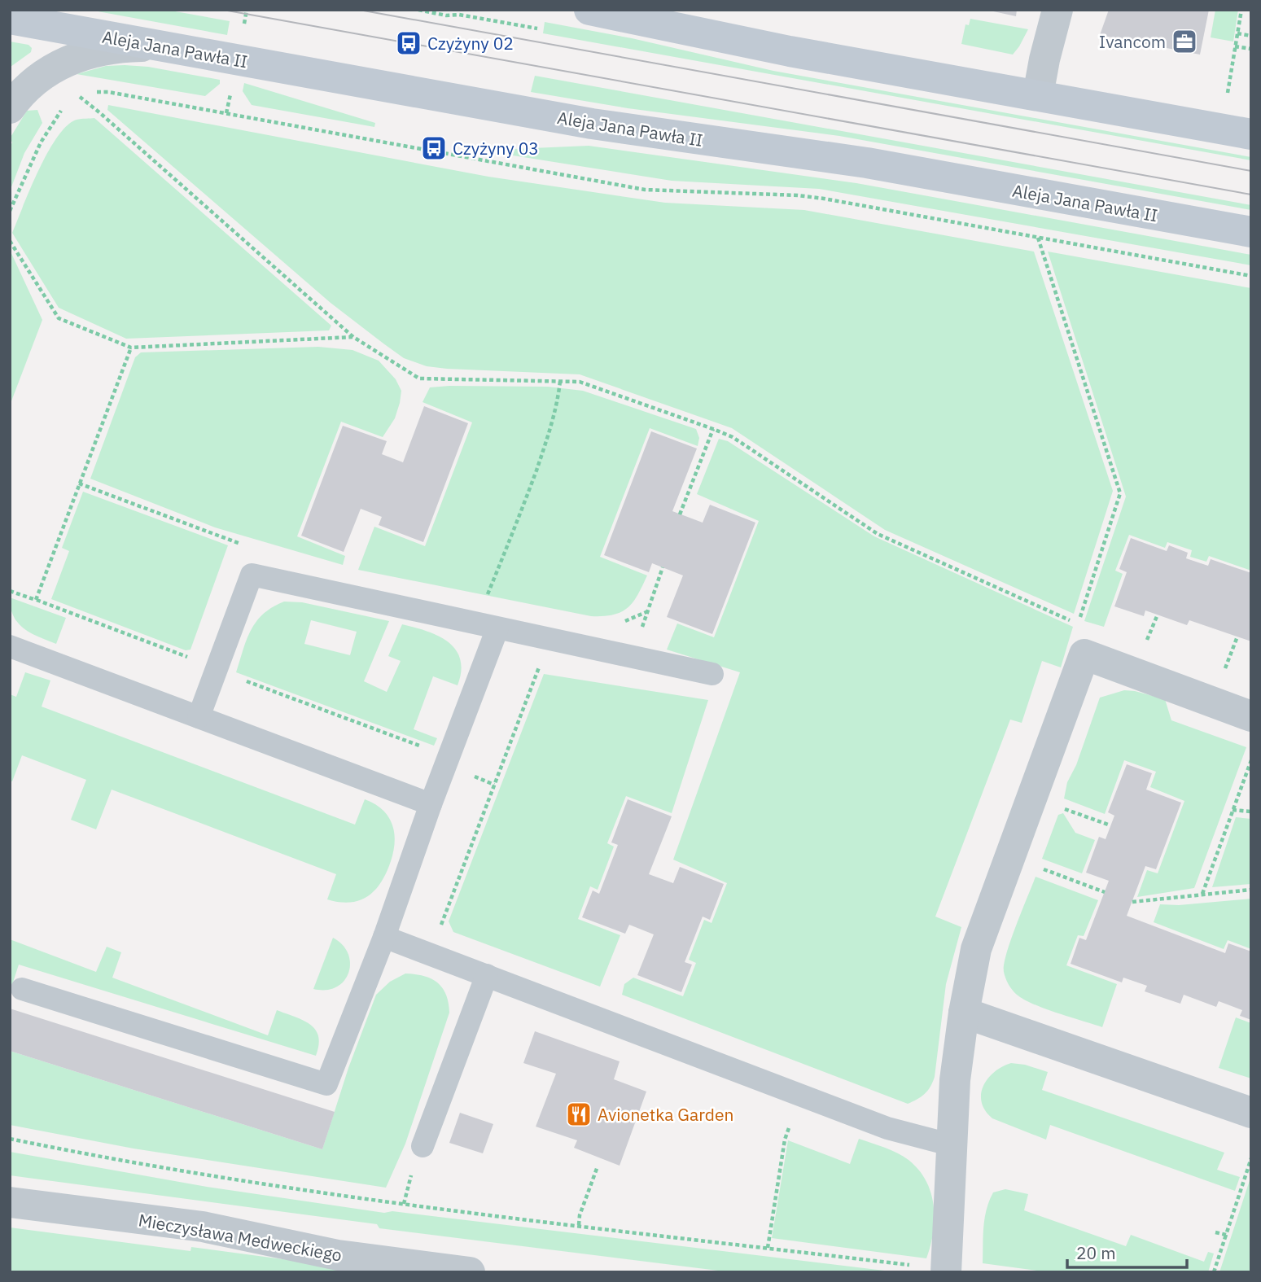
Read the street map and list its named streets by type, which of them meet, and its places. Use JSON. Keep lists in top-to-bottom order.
{
  "streets": {
    "main road": ["Aleja Jana Pawła II"],
    "street": ["Mieczysława Medweckiego"]
  },
  "places": {
    "office": ["Ivancom"],
    "bus stop": ["Czyżyny 02", "Czyżyny 03"],
    "restaurant": ["Avionetka Garden"]
  },
  "scale_bar": "20 m"
}
